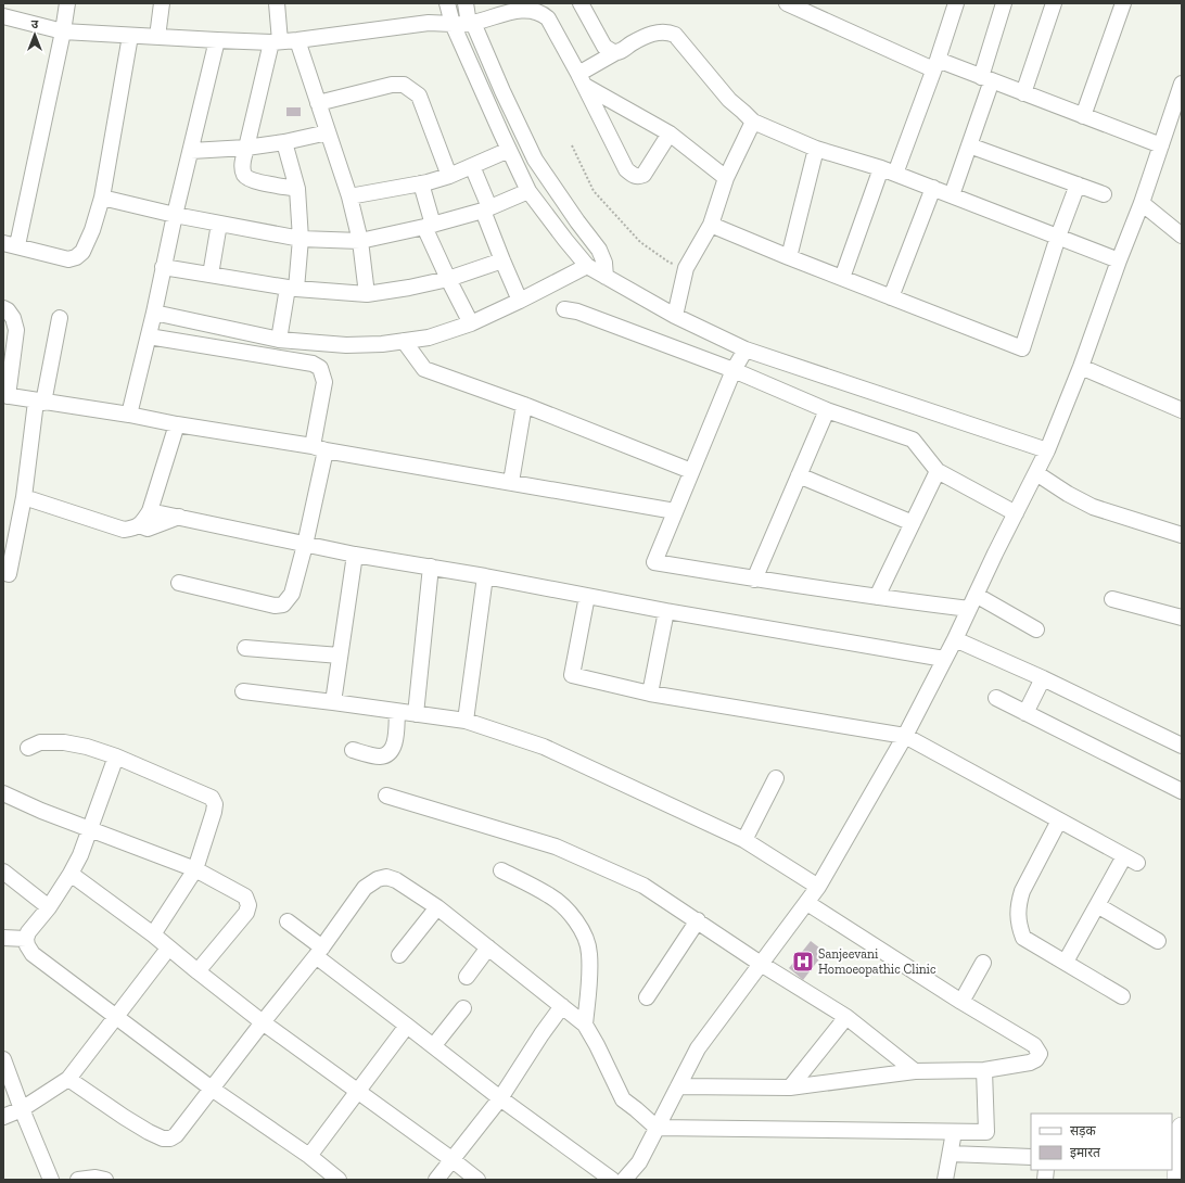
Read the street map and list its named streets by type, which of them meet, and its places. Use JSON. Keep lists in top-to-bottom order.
{
  "places": {
    "hospital": ["Sanjeevani Homoeopathic Clinic"]
  },
  "legend": ["सड़क", "इमारत"],
  "north": "top"
}
